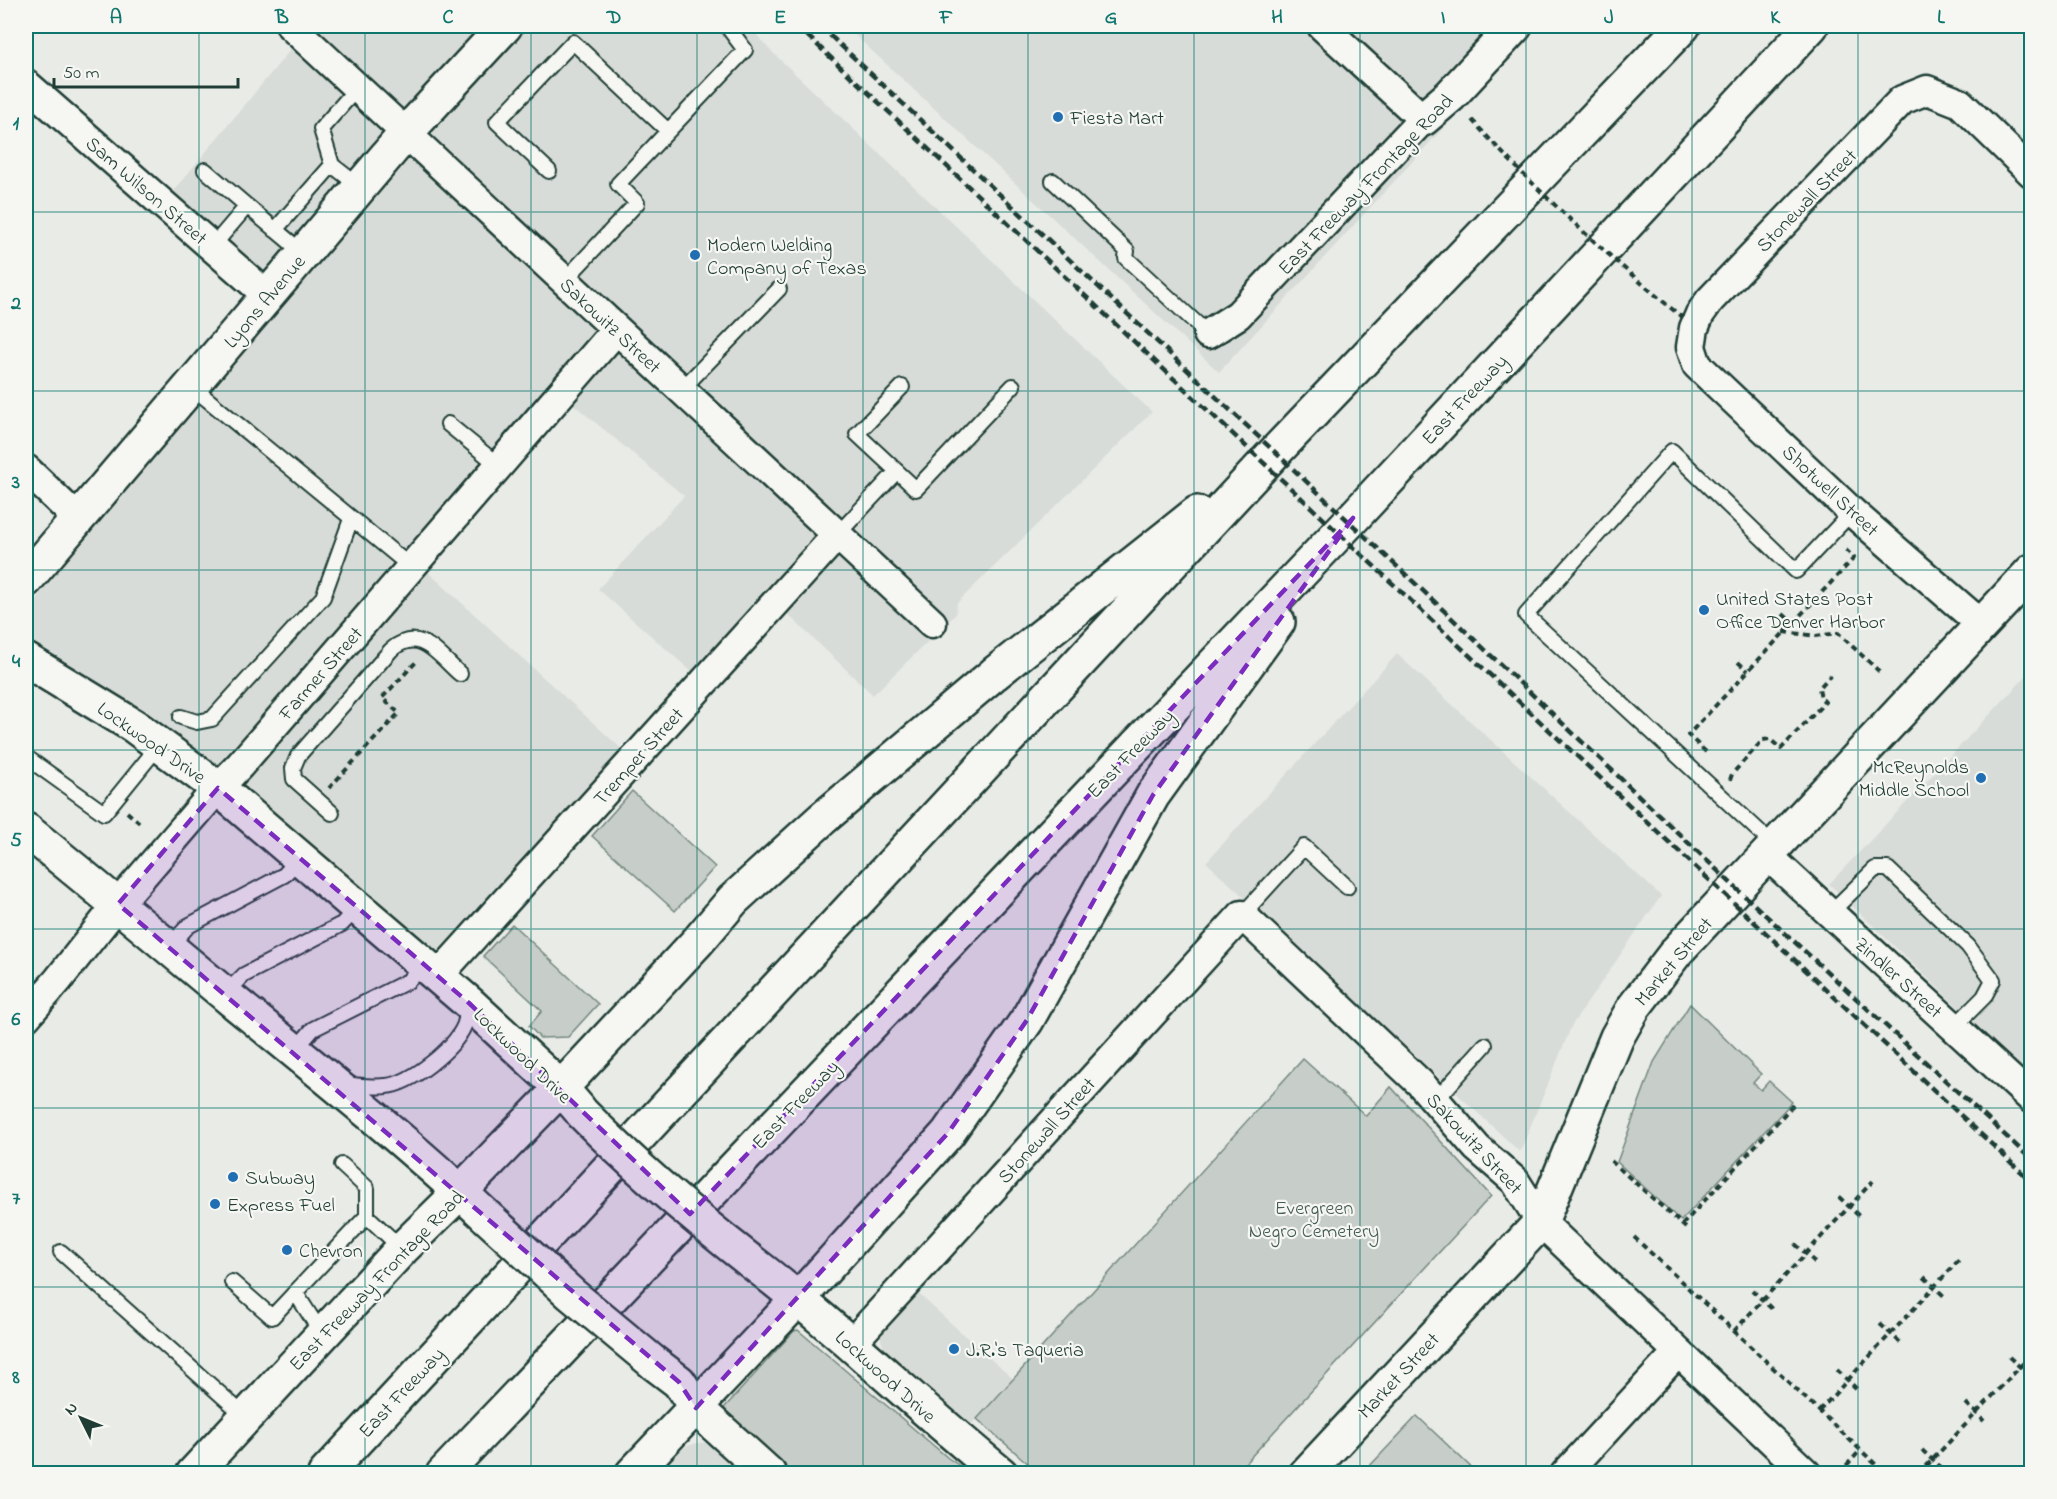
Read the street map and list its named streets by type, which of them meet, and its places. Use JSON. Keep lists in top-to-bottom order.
{
  "streets": {
    "main road": [
      "East Freeway Frontage Road",
      "Lyons Avenue",
      "East Freeway",
      "Lockwood Drive",
      "Market Street"
    ],
    "street": [
      "Sam Wilson Street",
      "Stonewall Street",
      "Sakowitz Street",
      "Shotwell Street",
      "Farmer Street",
      "Tremper Street",
      "Zindler Street"
    ]
  },
  "crossings": [
    ["East Freeway Frontage Road", "East Freeway"],
    ["East Freeway Frontage Road", "Lockwood Drive"],
    ["Sam Wilson Street", "Lyons Avenue"],
    ["Stonewall Street", "Sakowitz Street"],
    ["Stonewall Street", "Shotwell Street"],
    ["Stonewall Street", "Lockwood Drive"],
    ["Lyons Avenue", "Sakowitz Street"],
    ["Sakowitz Street", "Farmer Street"],
    ["Sakowitz Street", "Tremper Street"],
    ["Sakowitz Street", "Market Street"],
    ["Shotwell Street", "Market Street"],
    ["Farmer Street", "Lockwood Drive"],
    ["Lockwood Drive", "Tremper Street"],
    ["Market Street", "Zindler Street"]
  ],
  "parks": ["Evergreen Negro Cemetery"],
  "places": [
    "Fiesta Mart",
    "Modern Welding Company of Texas",
    "United States Post Office Denver Harbor",
    "McReynolds Middle School",
    "Subway",
    "Express Fuel",
    "Chevron",
    "J.R.'s Taqueria"
  ],
  "scale_bar": "50 m",
  "north": "top left",
  "grid": {
    "columns": [
      "A",
      "B",
      "C",
      "D",
      "E",
      "F",
      "G",
      "H",
      "I",
      "J",
      "K",
      "L"
    ],
    "rows": [
      "1",
      "2",
      "3",
      "4",
      "5",
      "6",
      "7",
      "8"
    ]
  }
}
